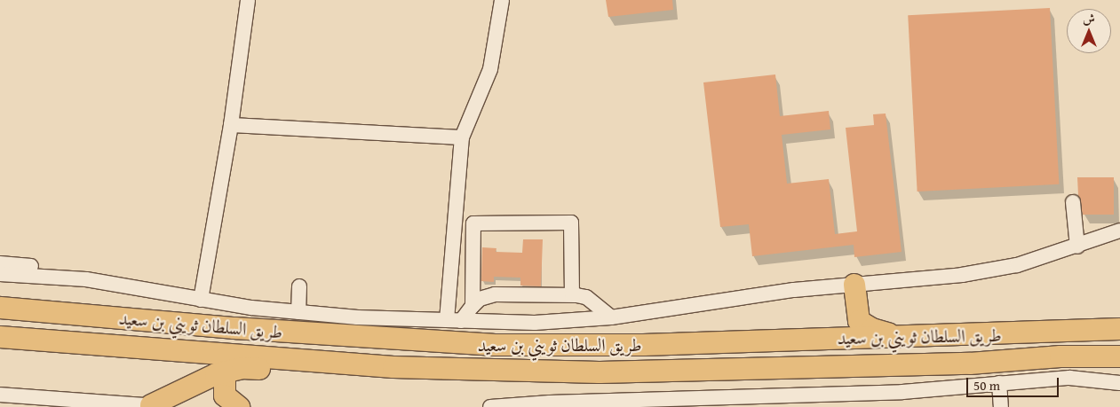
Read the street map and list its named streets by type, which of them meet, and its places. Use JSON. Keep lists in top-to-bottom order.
{
  "streets": {
    "highway": ["طريق السلطان ثويني بن سعيد"]
  },
  "scale_bar": "50 m",
  "north": "top"
}
